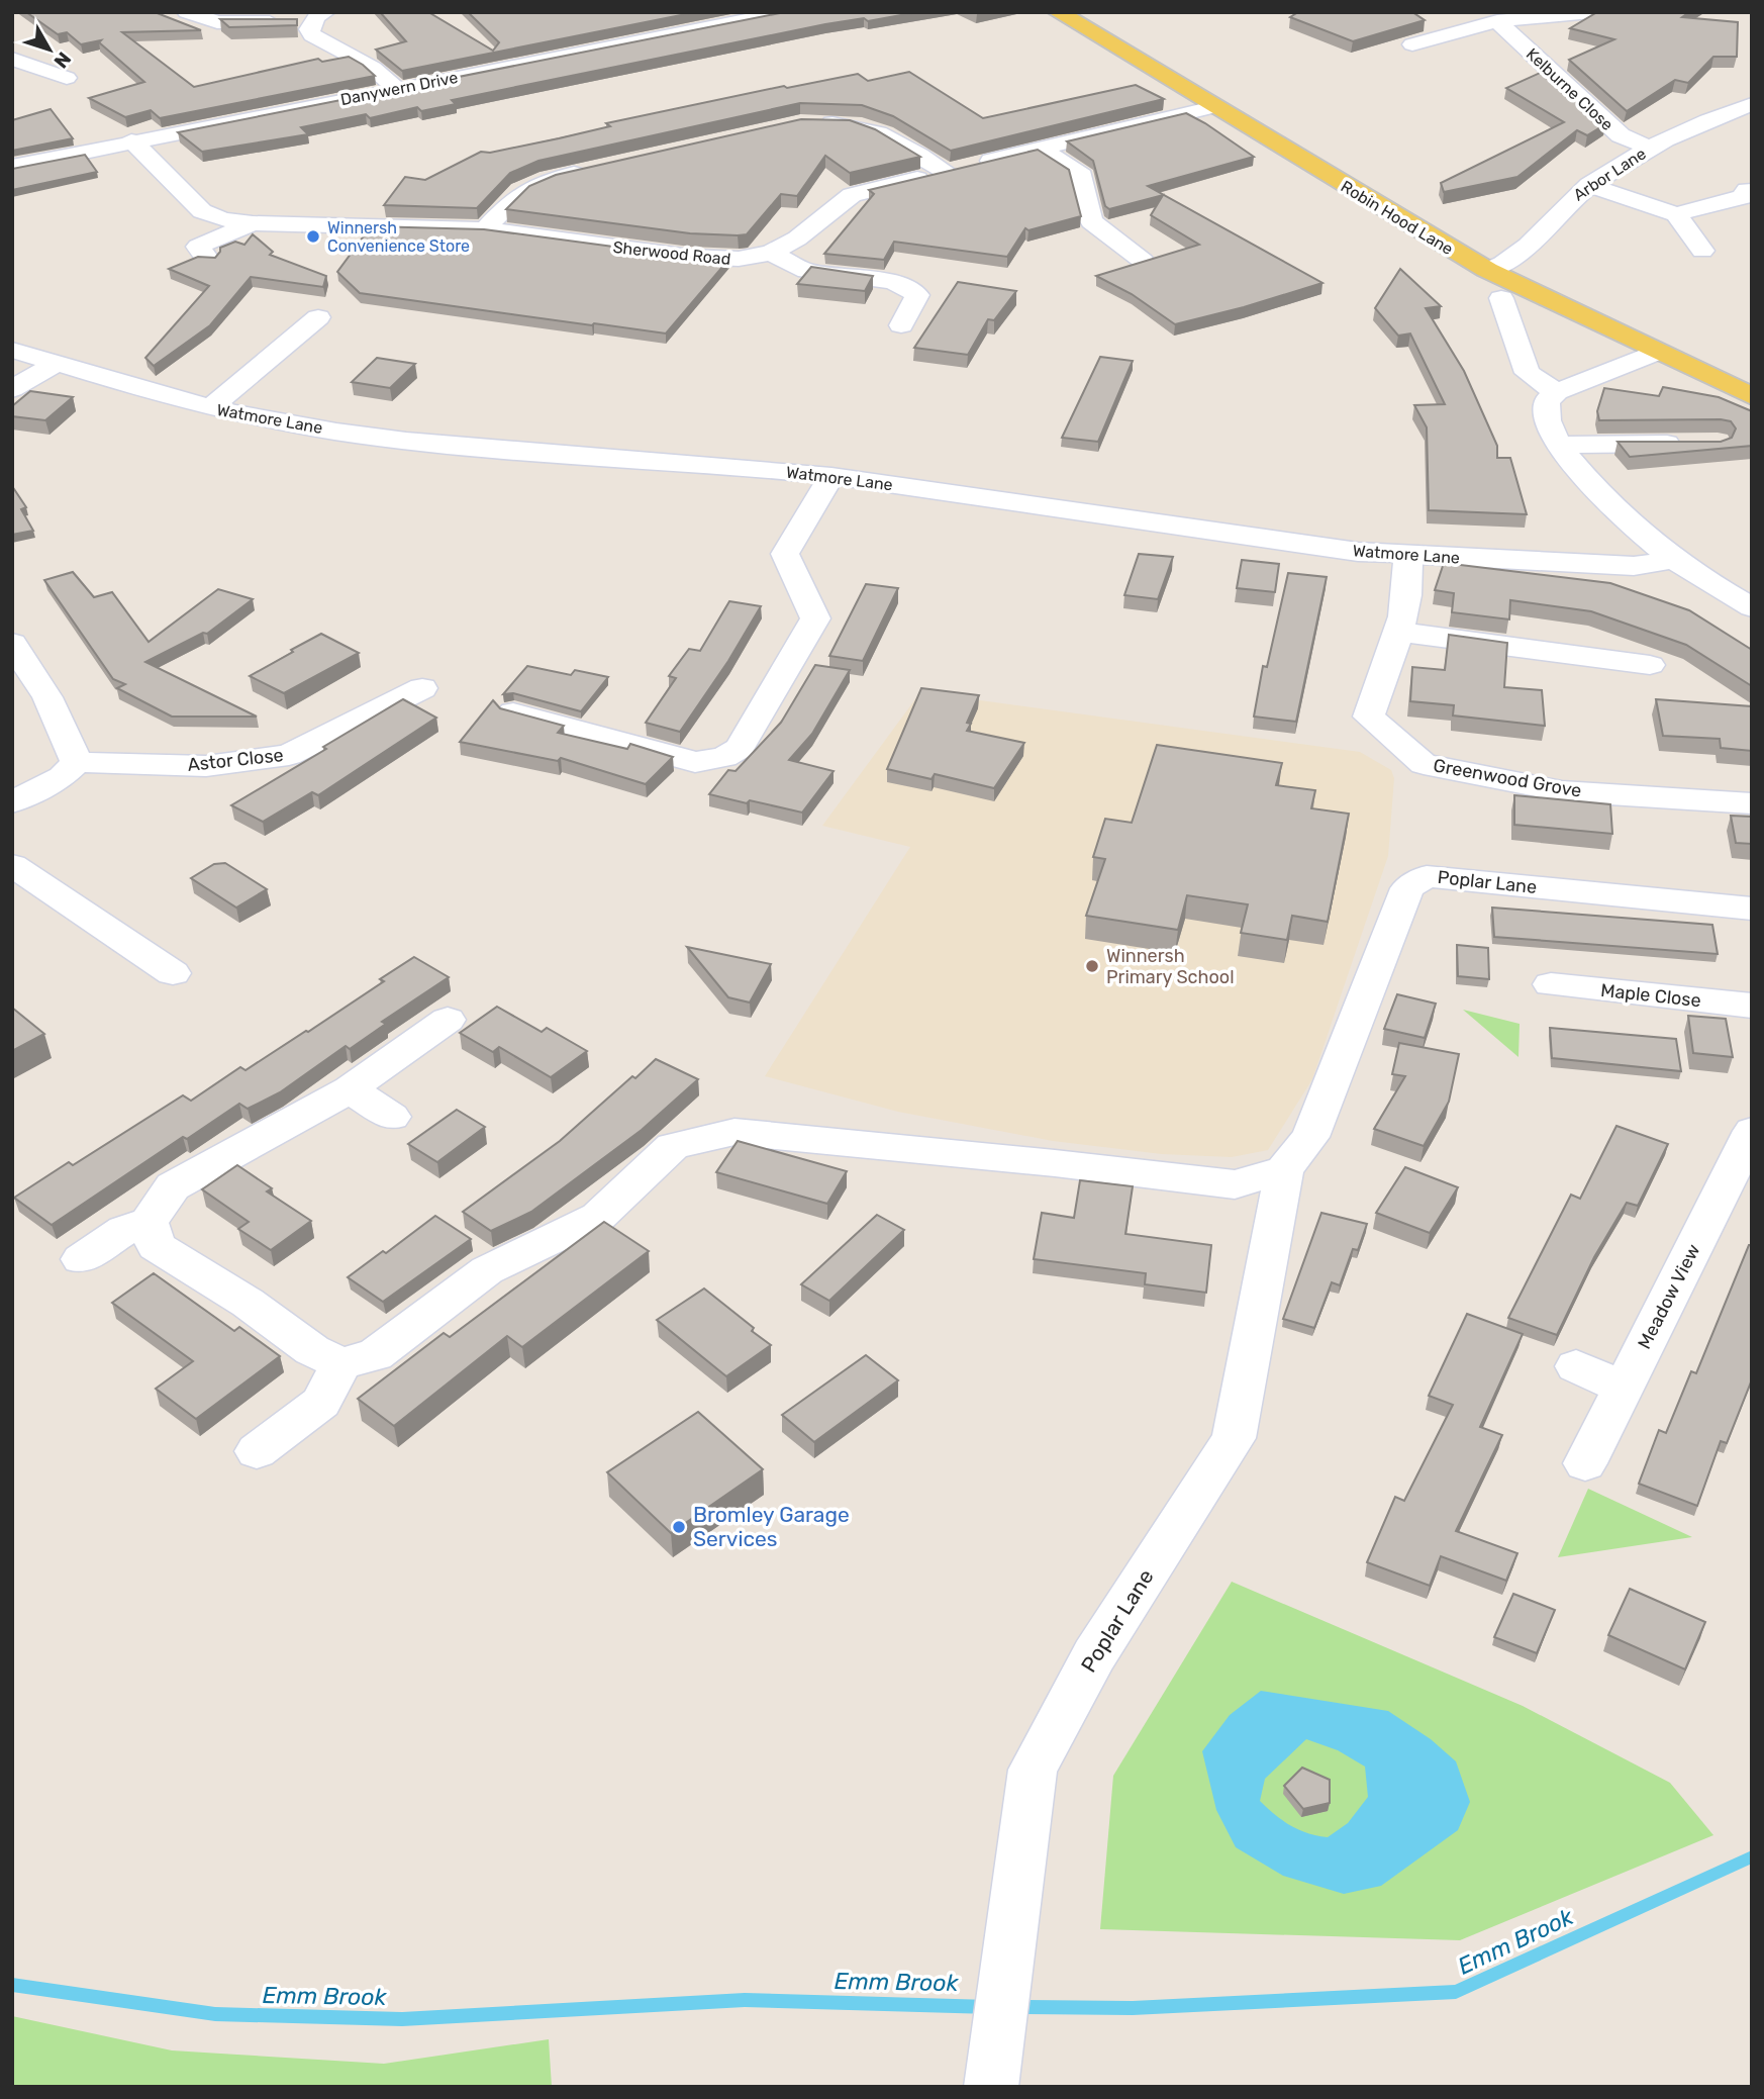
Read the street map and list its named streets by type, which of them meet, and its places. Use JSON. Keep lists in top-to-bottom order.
{
  "streets": {
    "main road": ["Robin Hood Lane"],
    "street": [
      "Danywern Drive",
      "Kelburne Close",
      "Arbor Lane",
      "Sherwood Road",
      "Watmore Lane",
      "Astor Close",
      "Greenwood Grove",
      "Poplar Lane",
      "Maple Close",
      "Meadow View"
    ]
  },
  "crossings": [
    ["Danywern Drive", "Sherwood Road"],
    ["Kelburne Close", "Arbor Lane"],
    ["Arbor Lane", "Robin Hood Lane"],
    ["Robin Hood Lane", "Sherwood Road"],
    ["Watmore Lane", "Greenwood Grove"]
  ],
  "water": ["Emm Brook"],
  "places": ["Winnersh Convenience Store", "Winnersh Primary School", "Bromley Garage Services"],
  "north": "bottom right"
}
